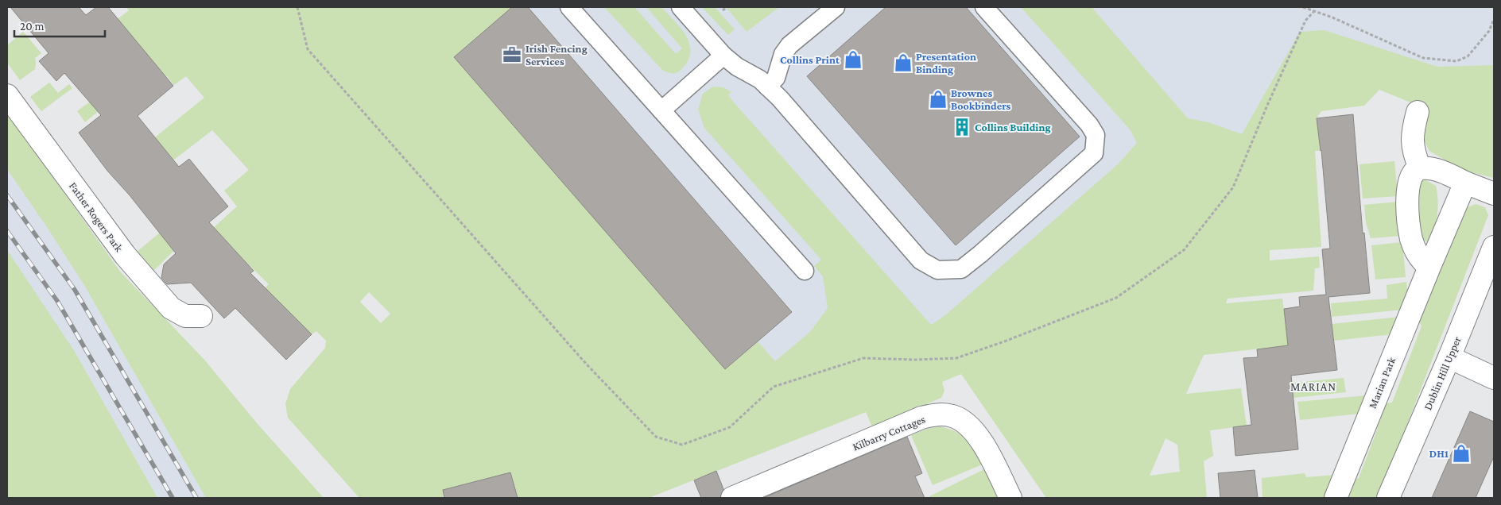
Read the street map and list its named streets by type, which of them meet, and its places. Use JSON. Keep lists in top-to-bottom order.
{
  "streets": {
    "street": [
      "Father Rogers Park",
      "Dublin Hill Upper",
      "Marian Park",
      "Kilbarry Cottages"
    ]
  },
  "districts": ["MARIAN"],
  "places": {
    "office": ["Irish Fencing Services"],
    "shop": [
      "Collins Print",
      "Presentation Binding",
      "Brownes Bookbinders",
      "DH1"
    ],
    "building": ["Collins Building"]
  },
  "scale_bar": "20 m"
}
